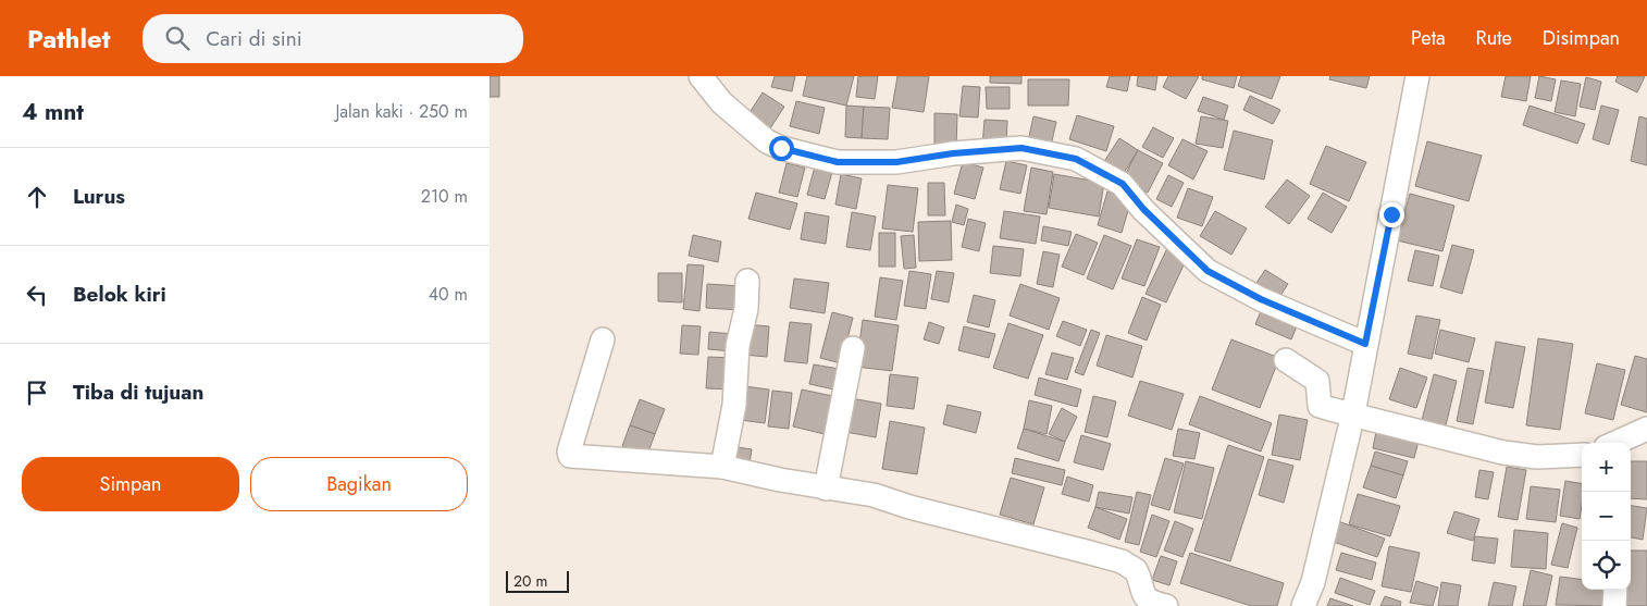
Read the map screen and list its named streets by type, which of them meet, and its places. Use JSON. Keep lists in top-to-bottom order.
{
  "scale_bar": "20 m",
  "page": {
    "header": "Pathlet",
    "search": "Cari di sini",
    "nav": ["Peta", "Rute", "Disimpan"],
    "heading": ["4 mnt", "Jalan kaki · 250 m"],
    "list": [
      ["Lurus", "210 m"],
      ["Belok kiri", "40 m"],
      "Tiba di tujuan"
    ],
    "buttons": ["Simpan", "Bagikan"],
    "map_buttons": ["+", "−"],
    "scale": "20 m"
  }
}
